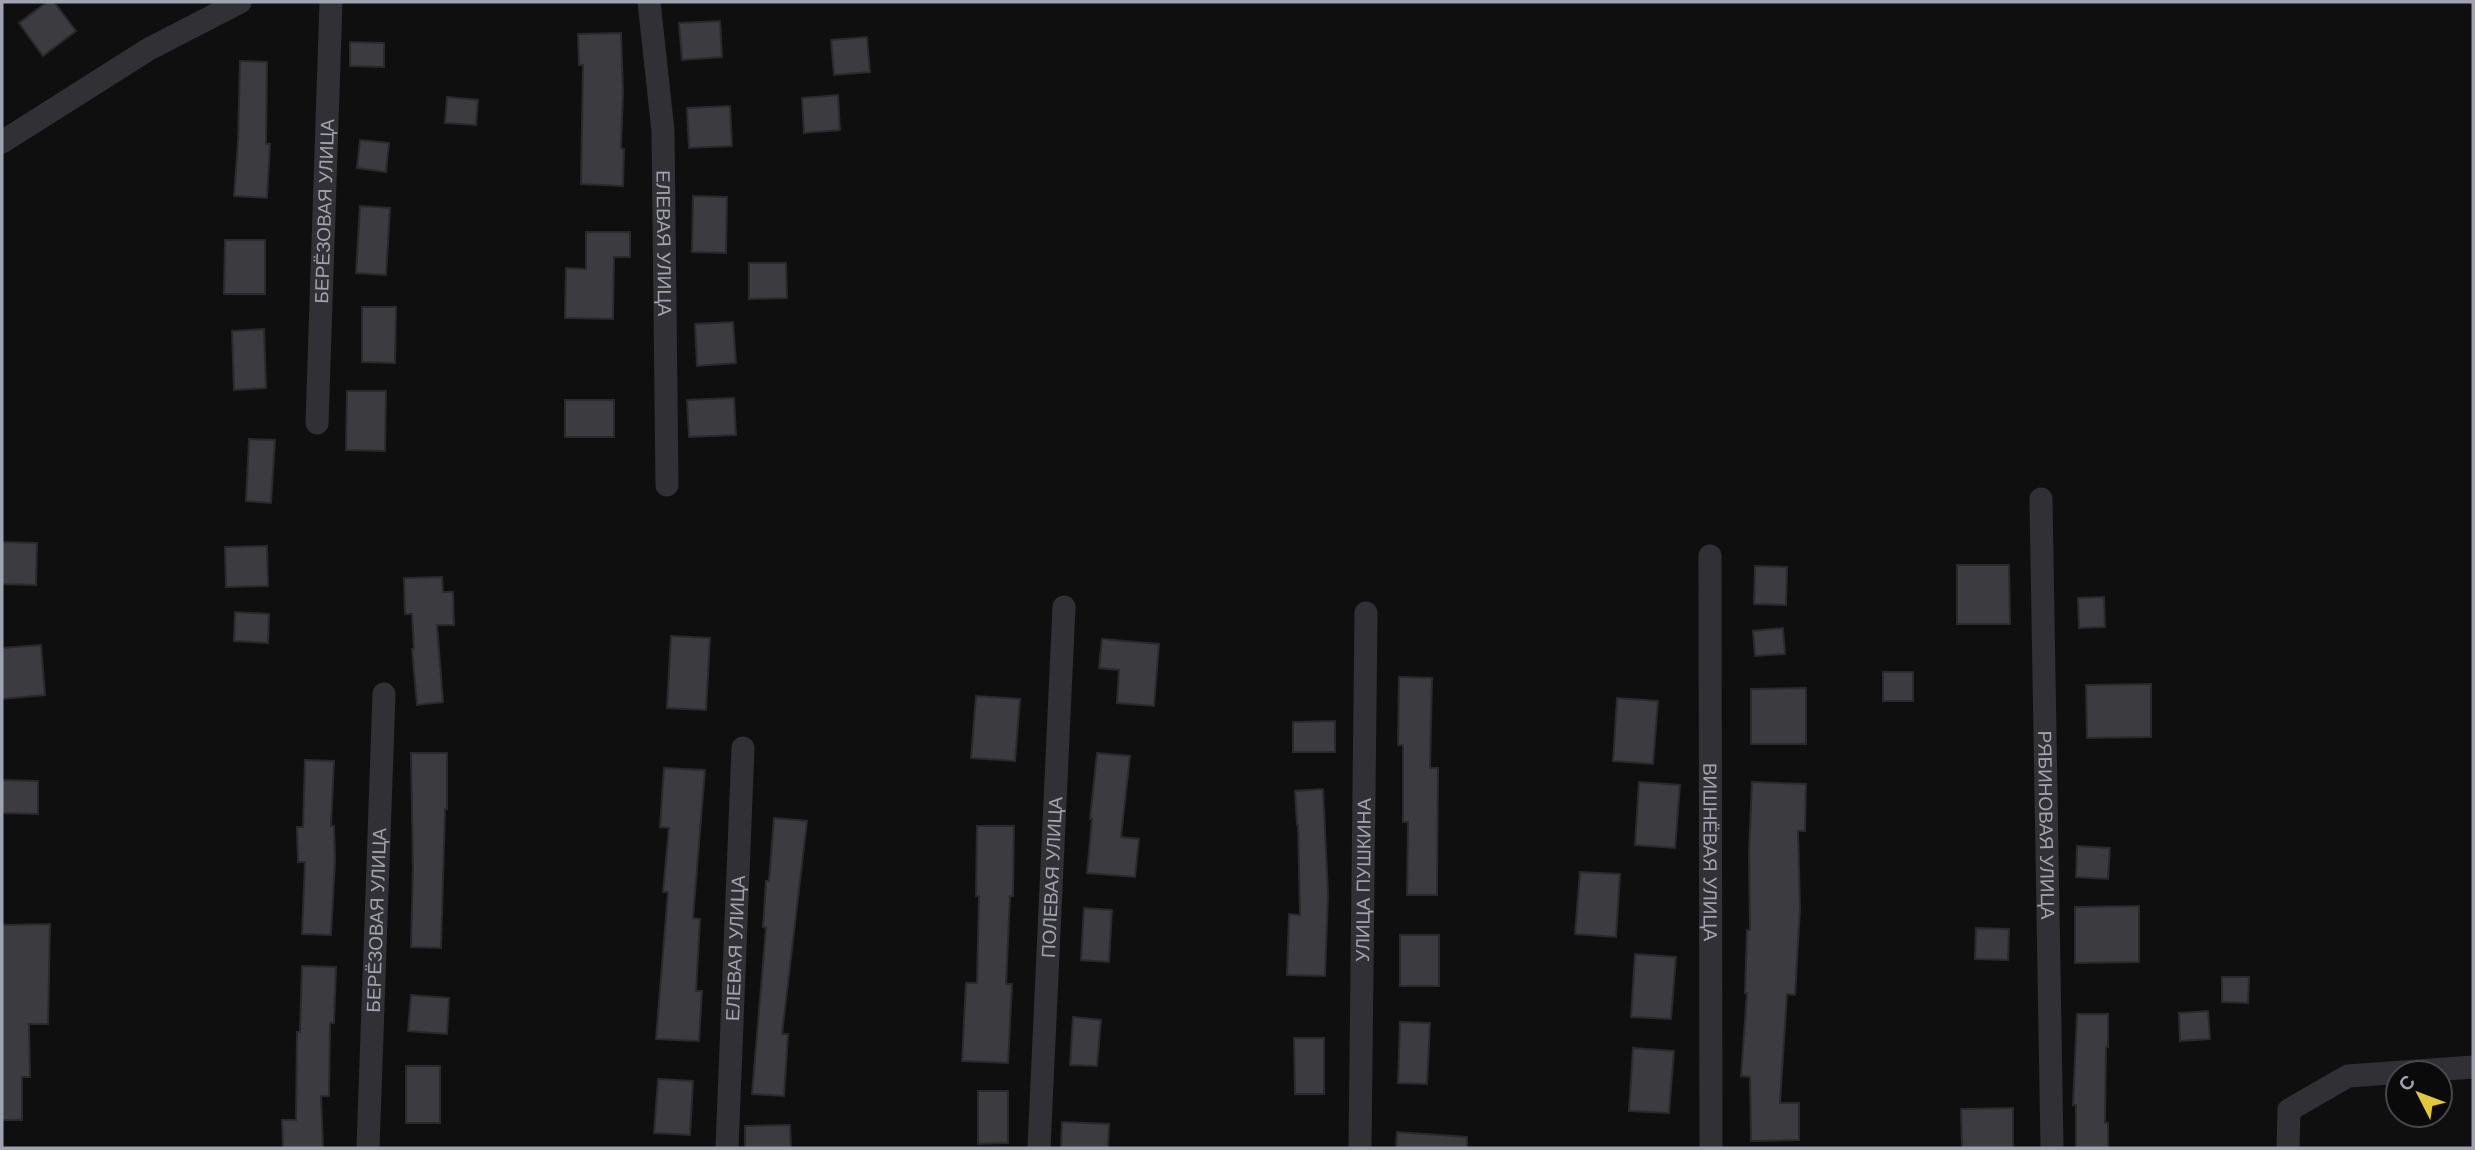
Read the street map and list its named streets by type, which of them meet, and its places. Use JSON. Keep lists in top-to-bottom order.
{
  "streets": {
    "street": [
      "БЕРЁЗОВАЯ УЛИЦА",
      "ЕЛЕВАЯ УЛИЦА",
      "РЯБИНОВАЯ УЛИЦА",
      "ВИШНЁВАЯ УЛИЦА",
      "ПОЛЕВАЯ УЛИЦА",
      "УЛИЦА ПУШКИНА"
    ]
  },
  "north": "top left"
}
